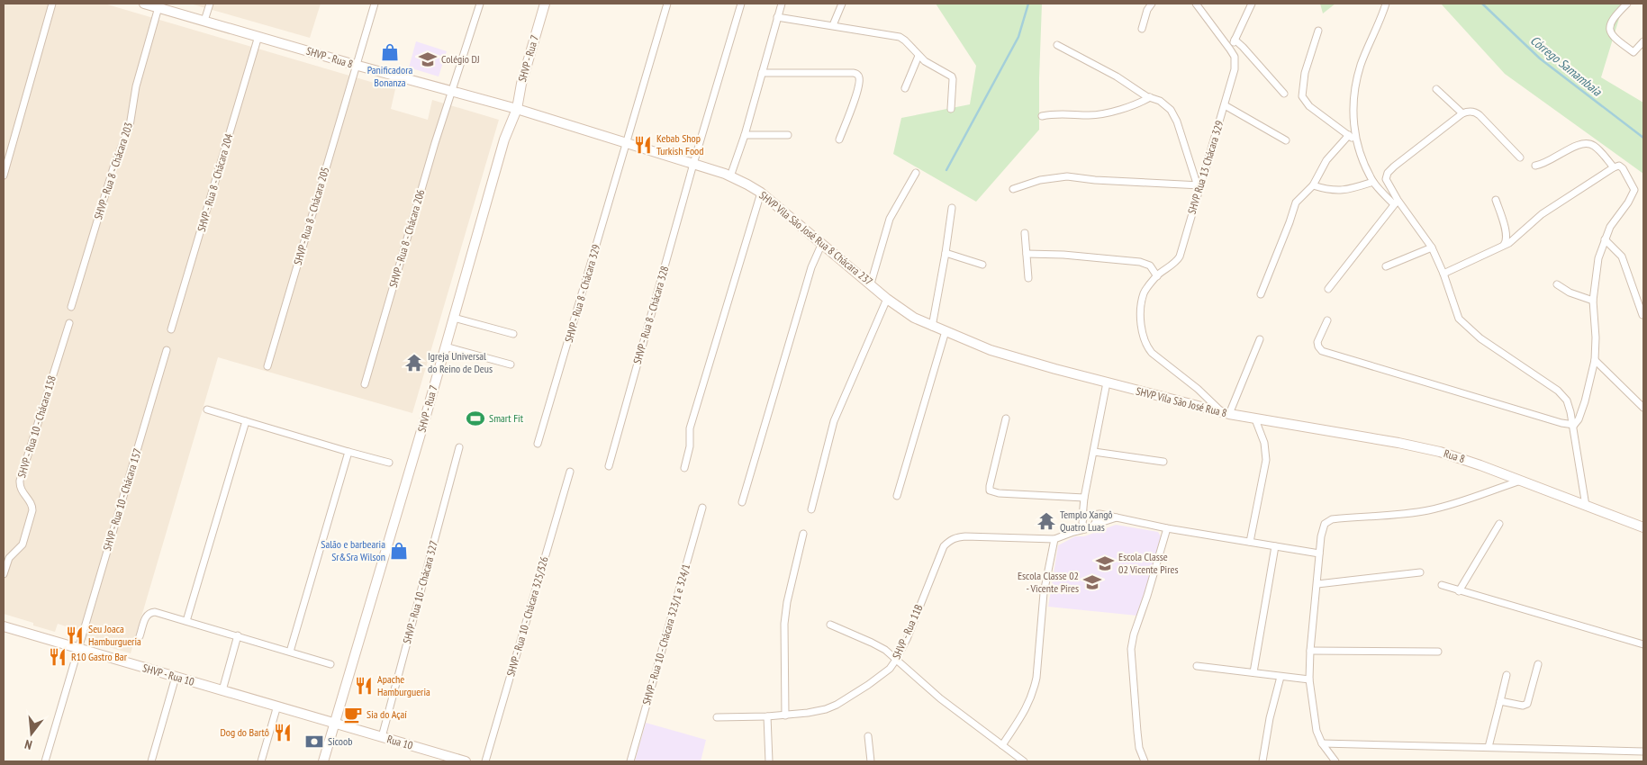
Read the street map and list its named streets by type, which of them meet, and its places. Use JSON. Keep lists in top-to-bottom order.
{
  "streets": {
    "street": [
      "SHVP - Rua 8",
      "SHVP - Rua 7",
      "SHVP Rua 13 Chácara 329",
      "SHVP - Rua 8 - Chácara 203",
      "SHVP - Rua 8 - Chácara 204",
      "SHVP - Rua 8 - Chácara 205",
      "SHVP - Rua 8 - Chácara 206",
      "SHVP Vila São José Rua 8 Chácara 237",
      "SHVP - Rua 8 - Chácara 329",
      "SHVP - Rua 8 - Chácara 328",
      "SHVP Vila São José Rua 8",
      "SHVP - Rua 10 - Chácara 158",
      "Rua 8",
      "SHVP - Rua 10 - Chácara 157",
      "SHVP - Rua 10 - Chácara 327",
      "SHVP - Rua 10 - Chácara 325/326",
      "SHVP - Rua 11B",
      "SHVP - Rua 10 - Chácara 323/1 e 324/1",
      "SHVP - Rua 10",
      "Rua 10"
    ]
  },
  "crossings": [
    ["SHVP - Rua 8", "SHVP - Rua 7"],
    ["SHVP - Rua 8", "SHVP - Rua 8 - Chácara 203"],
    ["SHVP - Rua 8", "SHVP - Rua 8 - Chácara 204"],
    ["SHVP - Rua 8", "SHVP - Rua 8 - Chácara 205"],
    ["SHVP - Rua 8", "SHVP - Rua 8 - Chácara 206"],
    ["SHVP - Rua 8", "SHVP Vila São José Rua 8 Chácara 237"],
    ["SHVP - Rua 7", "SHVP Vila São José Rua 8 Chácara 237"],
    ["SHVP - Rua 7", "SHVP - Rua 10"],
    ["SHVP - Rua 7", "Rua 10"],
    ["SHVP Rua 13 Chácara 329", "SHVP Vila São José Rua 8"],
    ["SHVP Vila São José Rua 8 Chácara 237", "SHVP - Rua 8 - Chácara 329"],
    ["SHVP Vila São José Rua 8 Chácara 237", "SHVP - Rua 8 - Chácara 328"],
    ["SHVP Vila São José Rua 8 Chácara 237", "SHVP Vila São José Rua 8"],
    ["SHVP Vila São José Rua 8", "Rua 8"],
    ["SHVP - Rua 10 - Chácara 157", "SHVP - Rua 10"],
    ["SHVP - Rua 10 - Chácara 327", "Rua 10"],
    ["SHVP - Rua 10", "Rua 10"]
  ],
  "water": ["Córrego Samambaia"],
  "places": {
    "shop": ["Panificadora Bonanza", "Salão e barbearia Sr&Sra Wilson"],
    "school or university": ["Colégio DJ", "Escola Classe 02 Vicente Pires", "Escola Classe 02 - Vicente Pires"],
    "restaurant": [
      "Kebab Shop Turkish Food",
      "Seu Joaca Hamburgueria",
      "R10 Gastro Bar",
      "Apache Hamburgueria",
      "Dog do Bartô"
    ],
    "temple": ["Igreja Universal do Reino de Deus", "Templo Xangô Quatro Luas"],
    "sports": ["Smart Fit"],
    "cafe": ["Sia do Açaí"],
    "bank": ["Sicoob"]
  },
  "north": "bottom"
}
